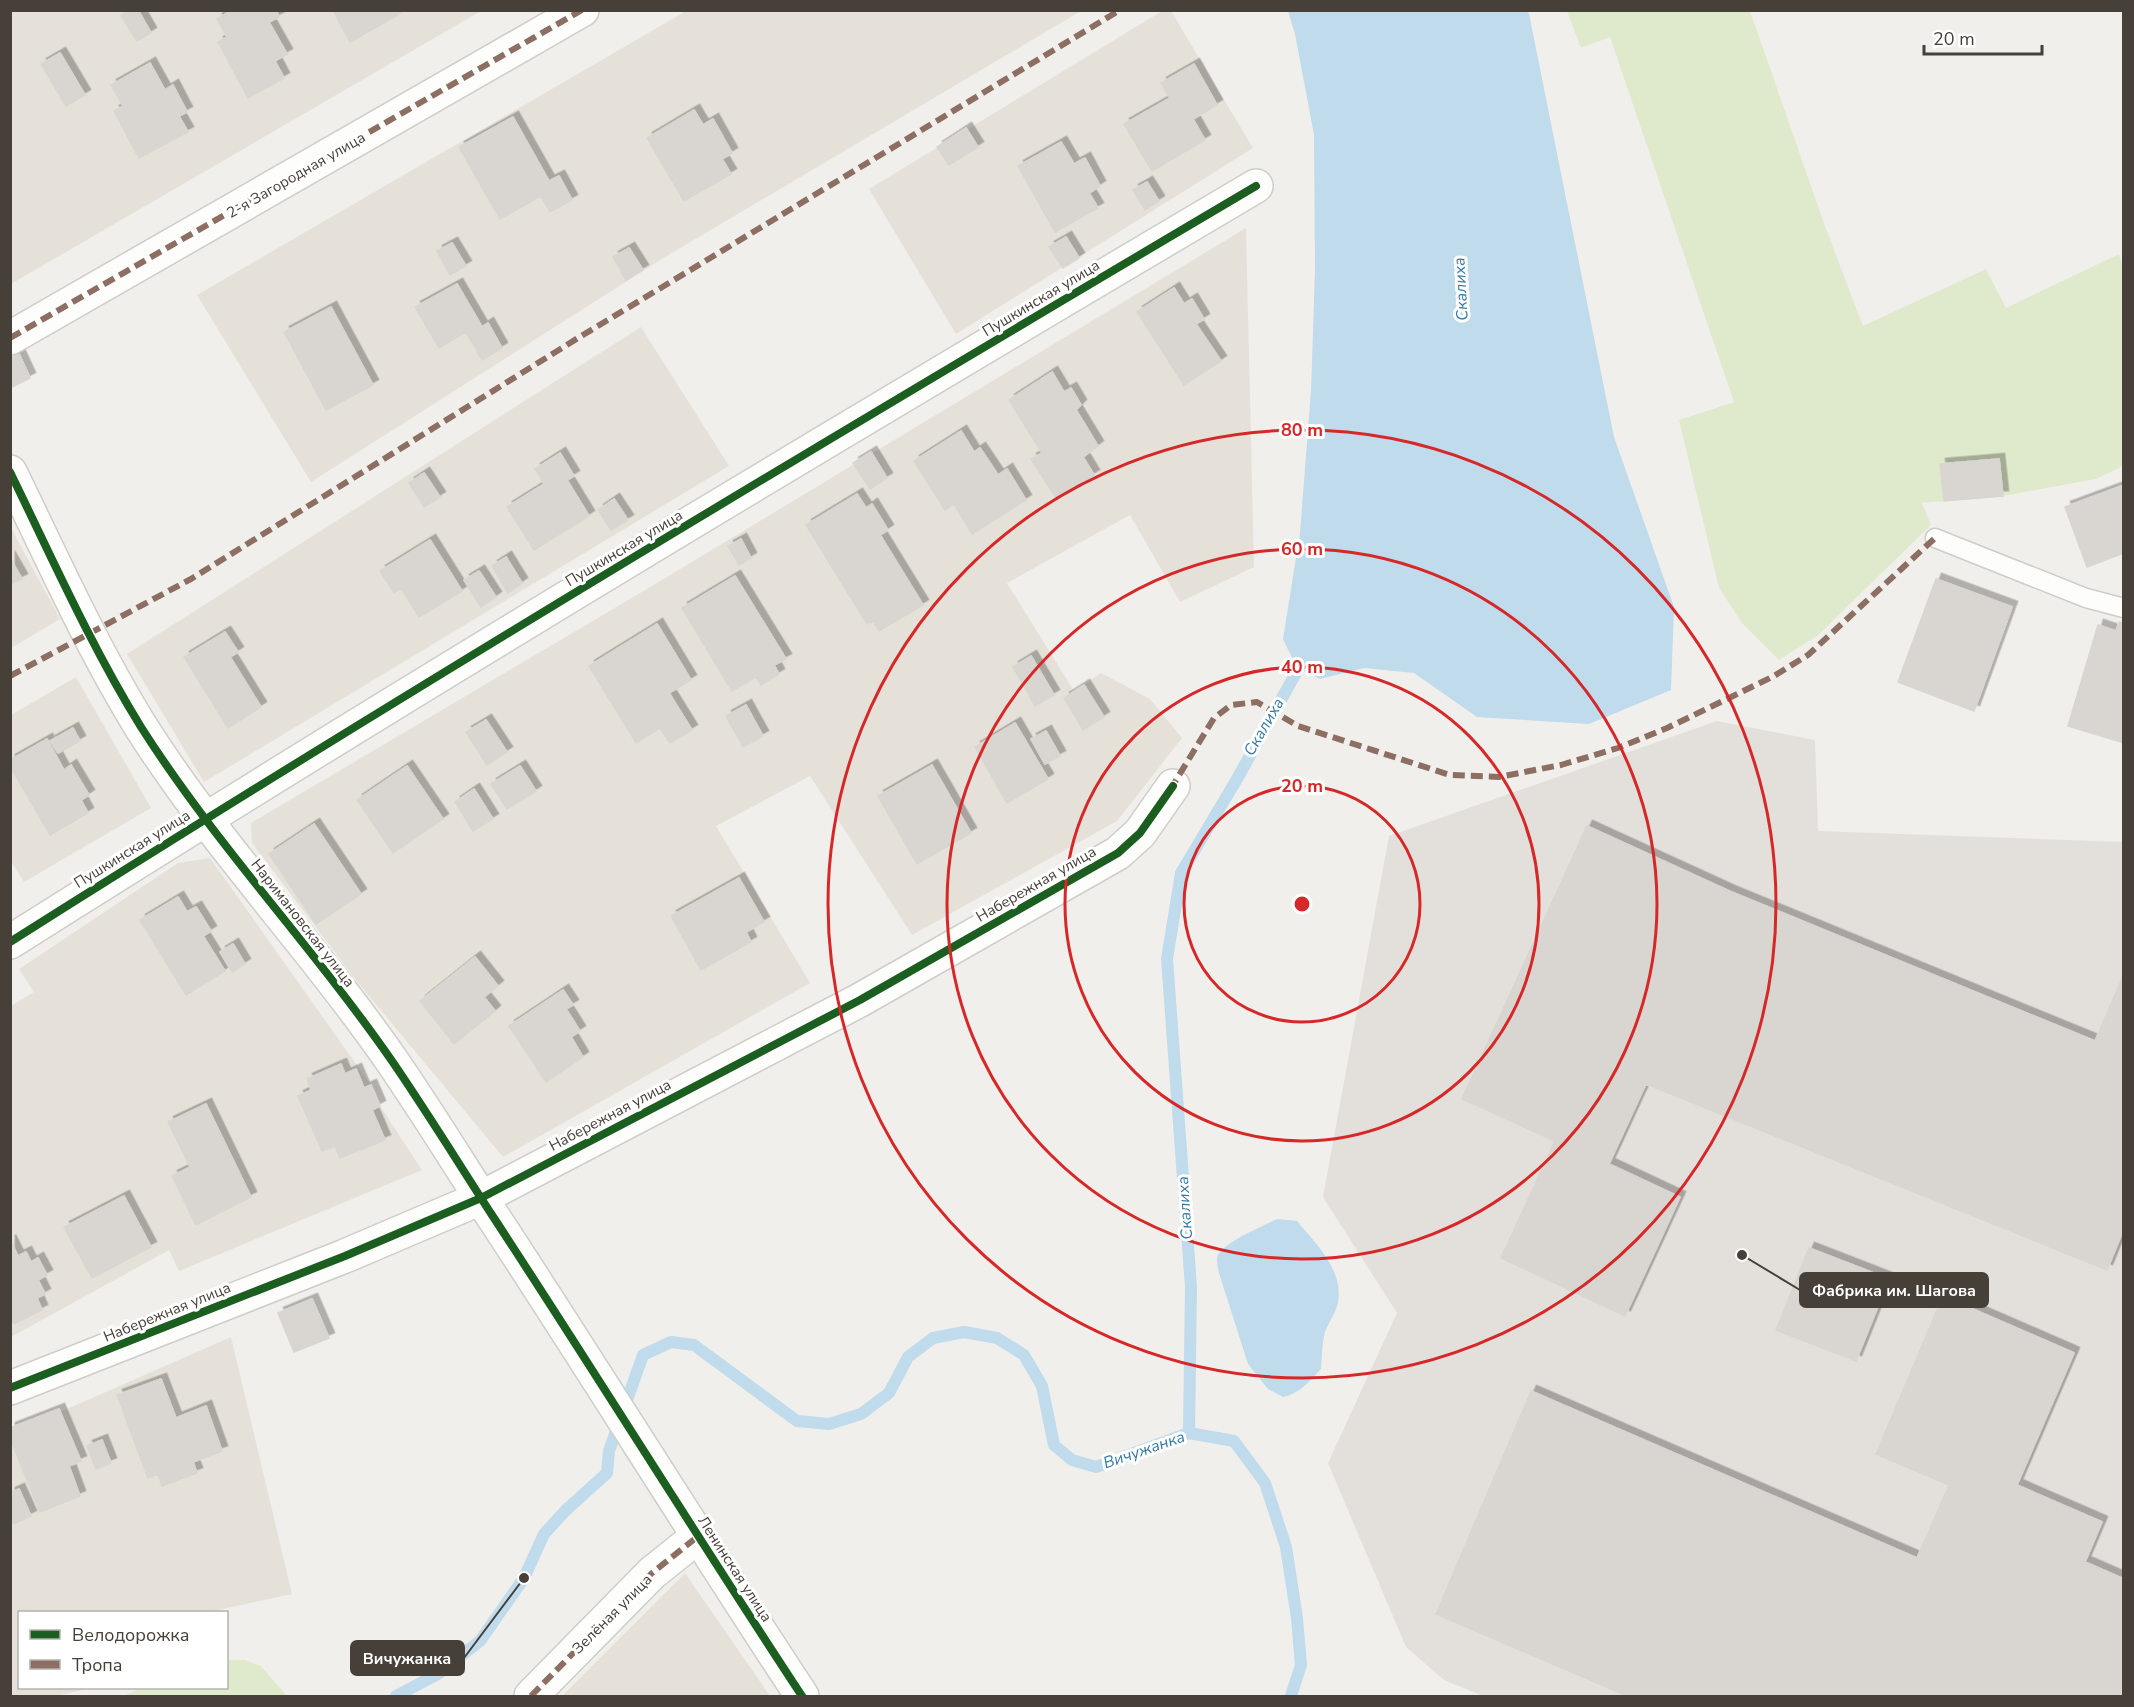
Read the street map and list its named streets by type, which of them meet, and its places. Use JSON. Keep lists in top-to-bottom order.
{
  "streets": {
    "street": [
      "2-я Загородная улица",
      "Пушкинская улица",
      "Набережная улица",
      "Наримановская улица",
      "Ленинская улица",
      "Зелёная улица"
    ]
  },
  "crossings": [
    ["Пушкинская улица", "Наримановская улица"],
    ["Набережная улица", "Наримановская улица"],
    ["Наримановская улица", "Ленинская улица"],
    ["Ленинская улица", "Зелёная улица"]
  ],
  "water": ["Скалиха", "Вичужанка"],
  "places": ["Фабрика им. Шагова", "Вичужанка"],
  "legend": ["Велодорожка", "Тропа"],
  "scale_bar": "20 m",
  "rings": [
    "80 m",
    "60 m",
    "40 m",
    "20 m"
  ]
}
